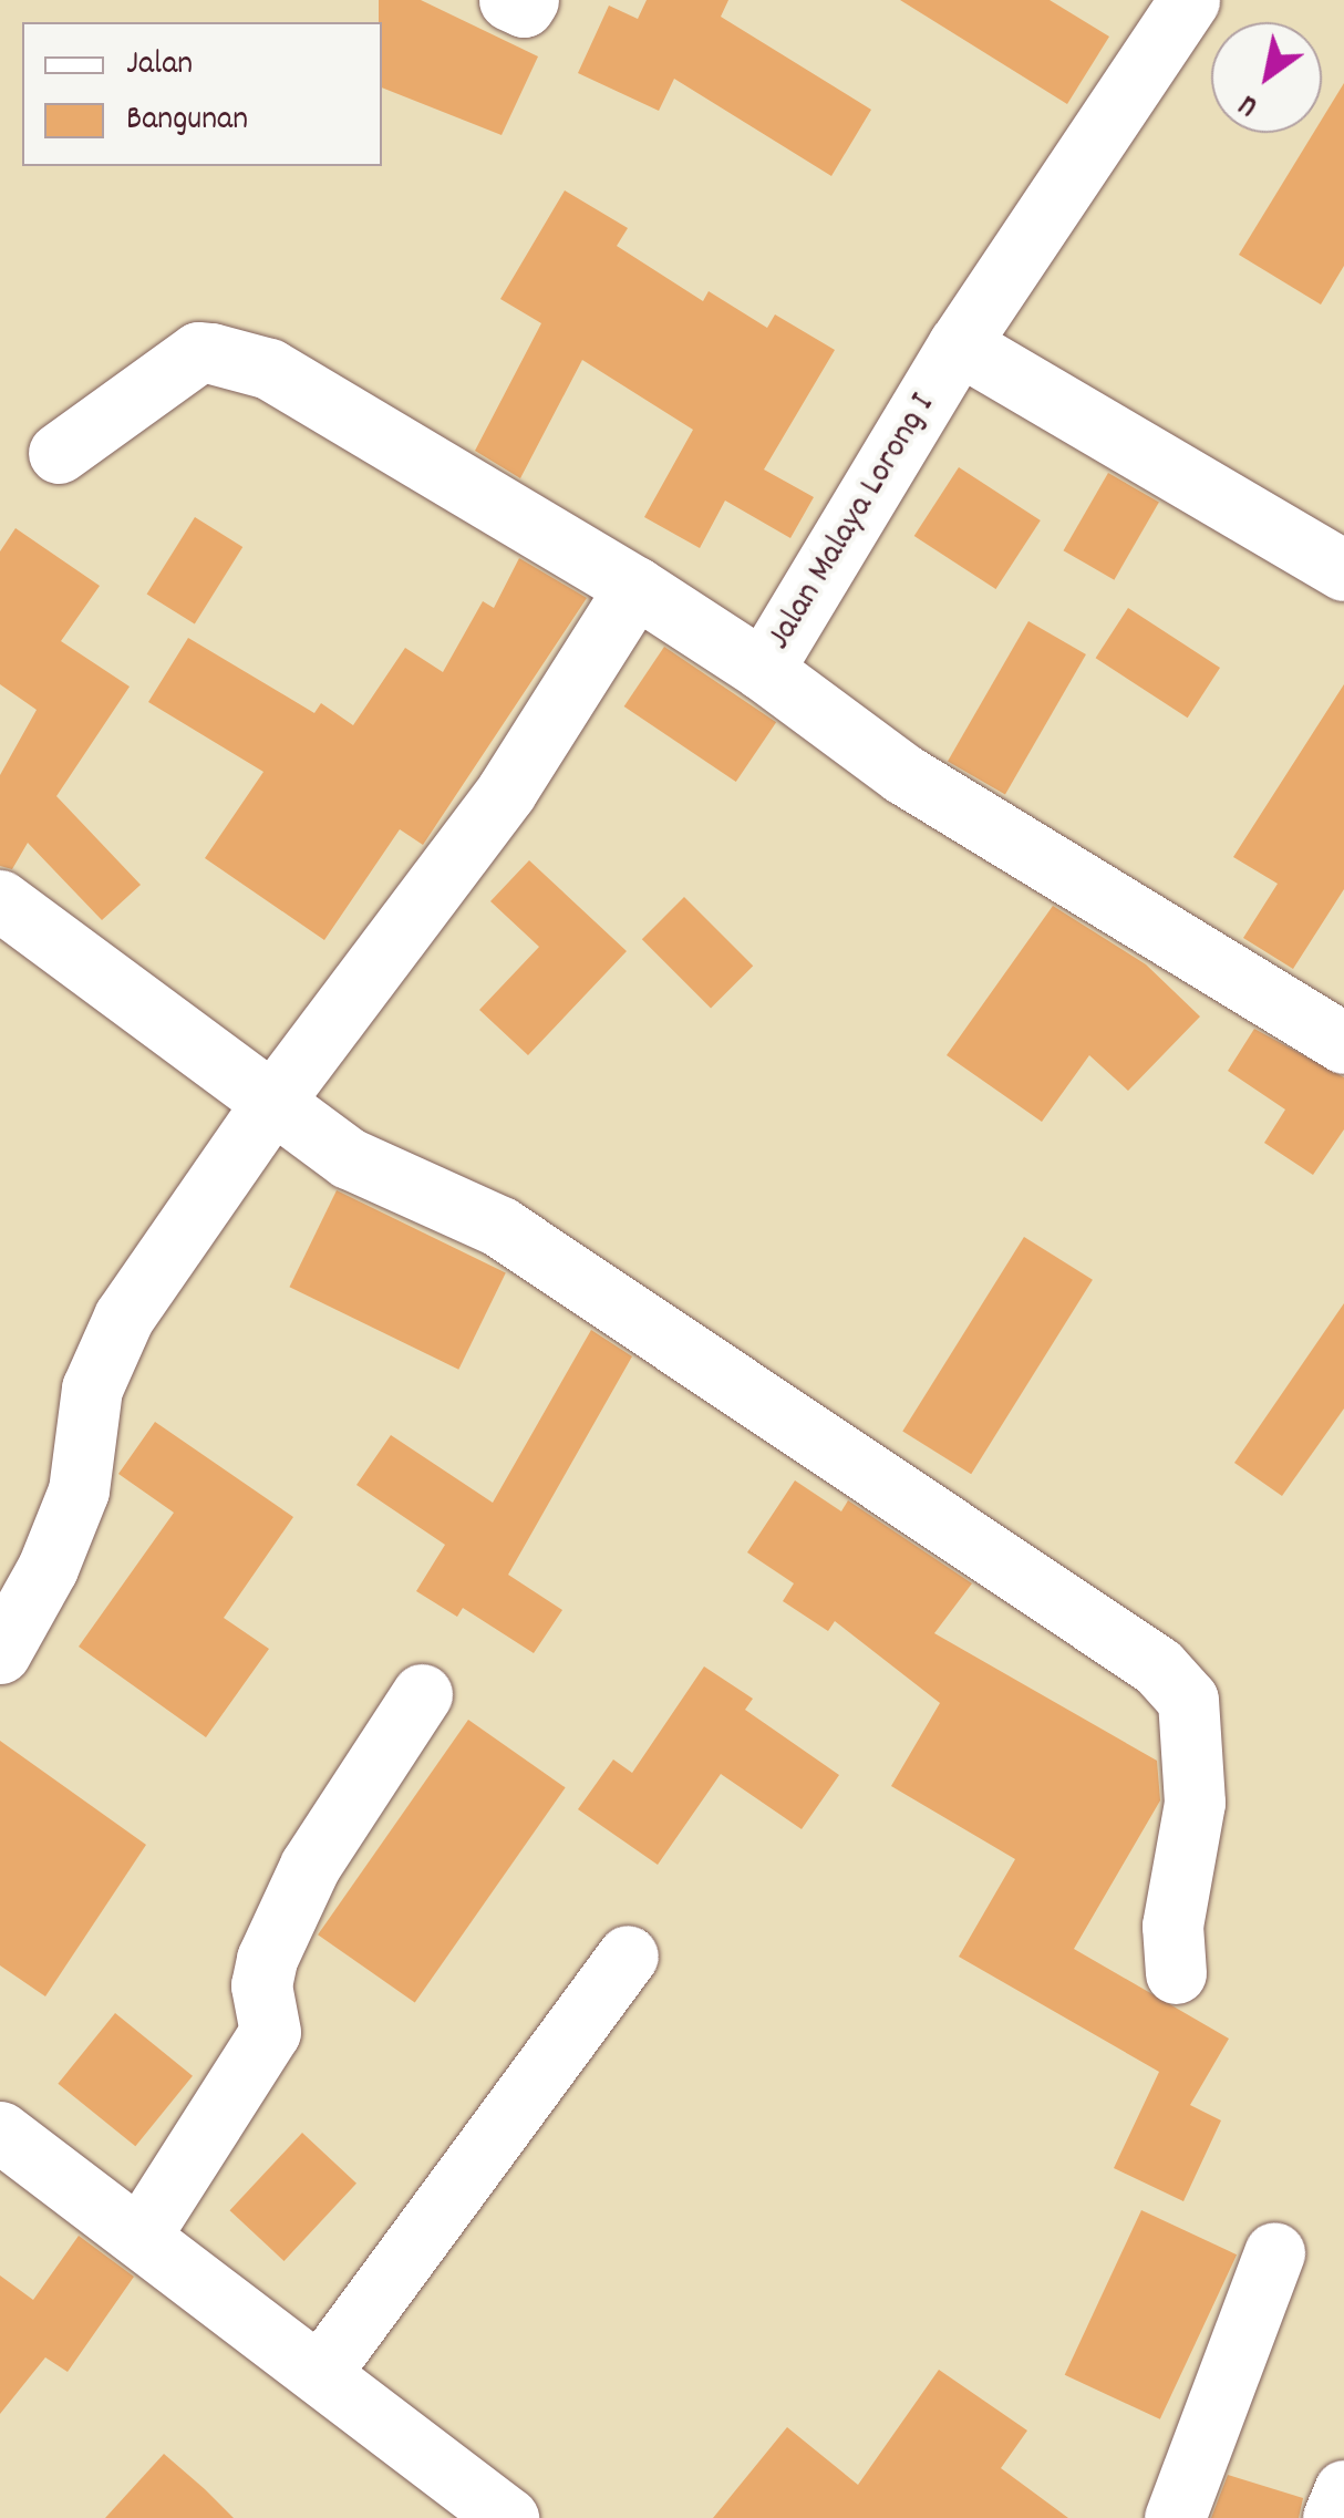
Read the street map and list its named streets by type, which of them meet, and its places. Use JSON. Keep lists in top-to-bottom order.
{
  "streets": {
    "street": ["Jalan Malaya Lorong I"]
  },
  "legend": ["Jalan", "Bangunan"],
  "north": "bottom left"
}
